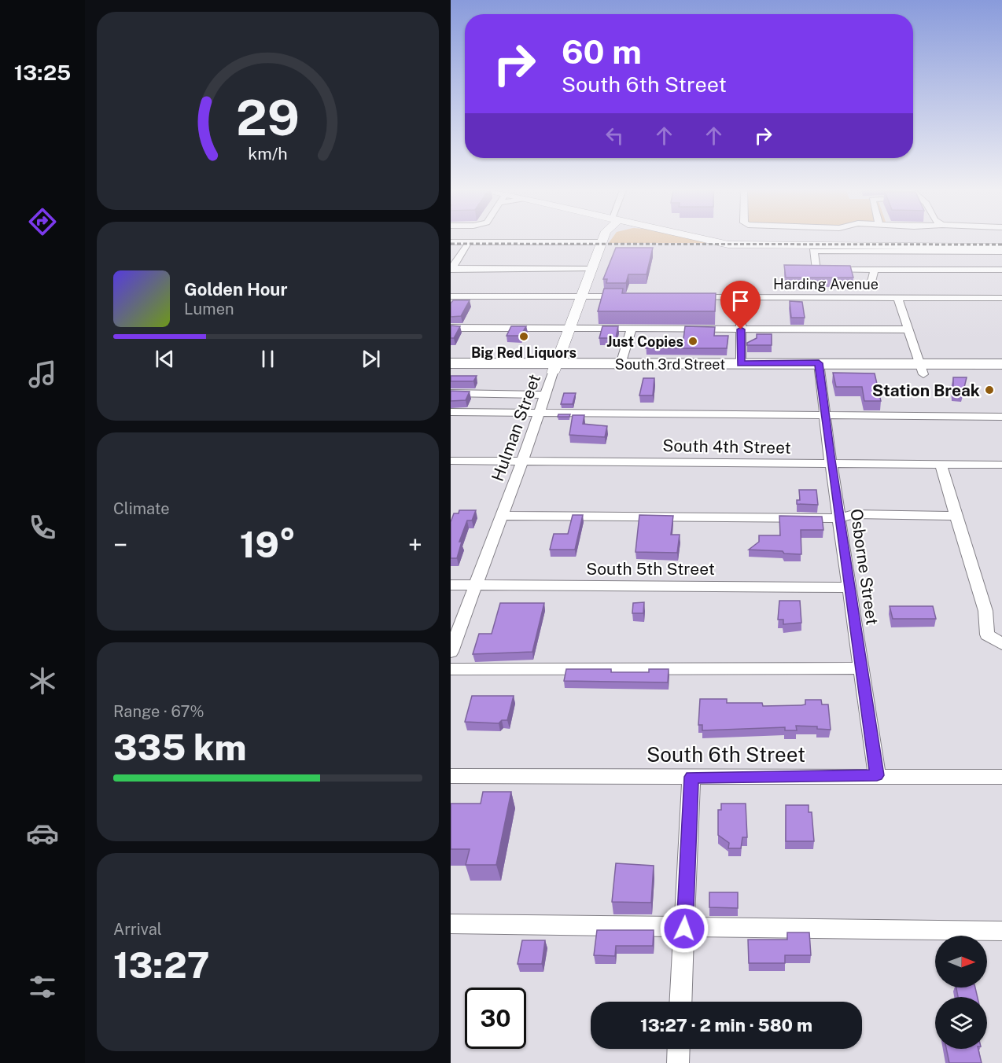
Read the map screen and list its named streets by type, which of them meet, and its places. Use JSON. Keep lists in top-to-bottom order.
{
  "streets": {
    "highway": ["South 3rd Street"],
    "main road": ["Hulman Street"],
    "street": [
      "Harding Avenue",
      "South 4th Street",
      "Osborne Street",
      "South 5th Street",
      "South 6th Street"
    ]
  },
  "crossings": [
    ["South 3rd Street", "Hulman Street"],
    ["South 3rd Street", "Osborne Street"],
    ["Hulman Street", "South 4th Street"],
    ["Hulman Street", "South 5th Street"],
    ["South 4th Street", "Osborne Street"],
    ["Osborne Street", "South 5th Street"],
    ["Osborne Street", "South 6th Street"]
  ],
  "places": ["Big Red Liquors", "Just Copies", "Station Break"],
  "north": "right",
  "page": {
    "tabs": "13:25",
    "turn": ["60 m", "South 6th Street"],
    "song": ["Golden Hour", "Lumen"],
    "tile": [
      "Climate",
      ["Range · 67%", "335 km"],
      ["Arrival", "13:27"]
    ],
    "heat": ["−", "19°", "+"],
    "limit": "30",
    "trip": "13:27 · 2 min · 580 m",
    "gauge": ["29", "km/h"]
  }
}
